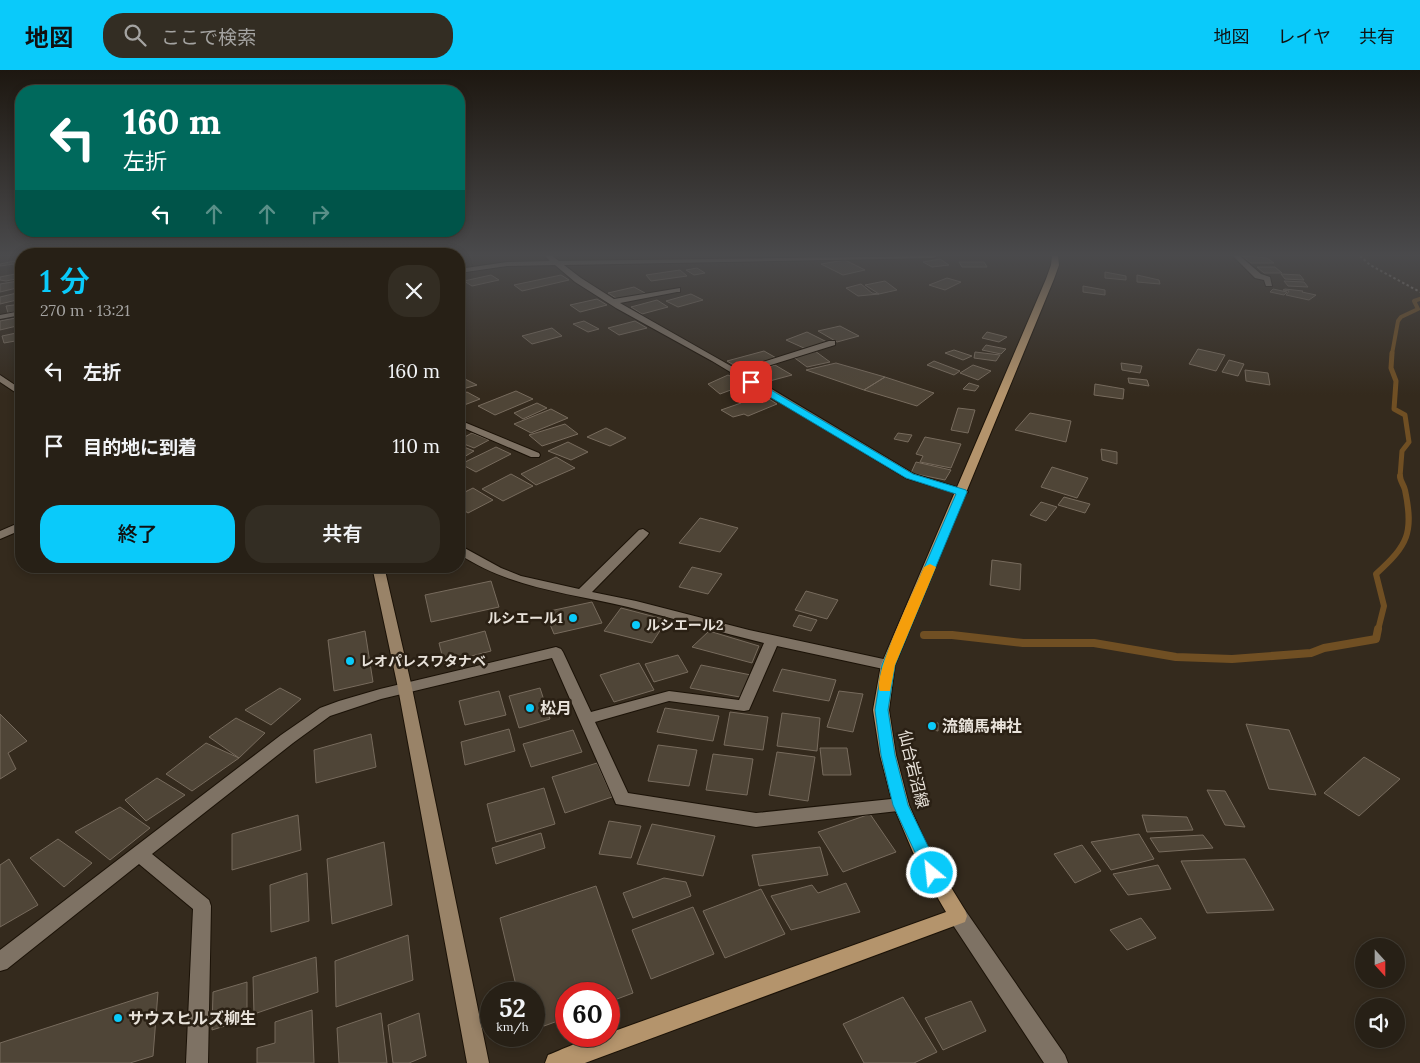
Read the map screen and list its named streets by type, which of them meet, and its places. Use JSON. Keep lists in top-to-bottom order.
{
  "streets": {
    "main road": ["仙台岩沼線"]
  },
  "places": [
    "ルシエール1",
    "ルシエール2",
    "レオパレスワタナベ",
    "松月",
    "流鏑馬神社",
    "サウスヒルズ柳生"
  ],
  "north": "bottom",
  "page": {
    "header": "地図",
    "search": "ここで検索",
    "nav": ["地図", "レイヤ", "共有"],
    "turn": ["160 m", "左折"],
    "heading": ["1 分", "270 m · 13:21"],
    "list": [
      {
        "name": "左折",
        "value": "160 m"
      },
      {
        "name": "目的地に到着",
        "value": "110 m"
      }
    ],
    "buttons": ["終了", "共有"],
    "speed": "52 km/h",
    "limit": "60"
  }
}
